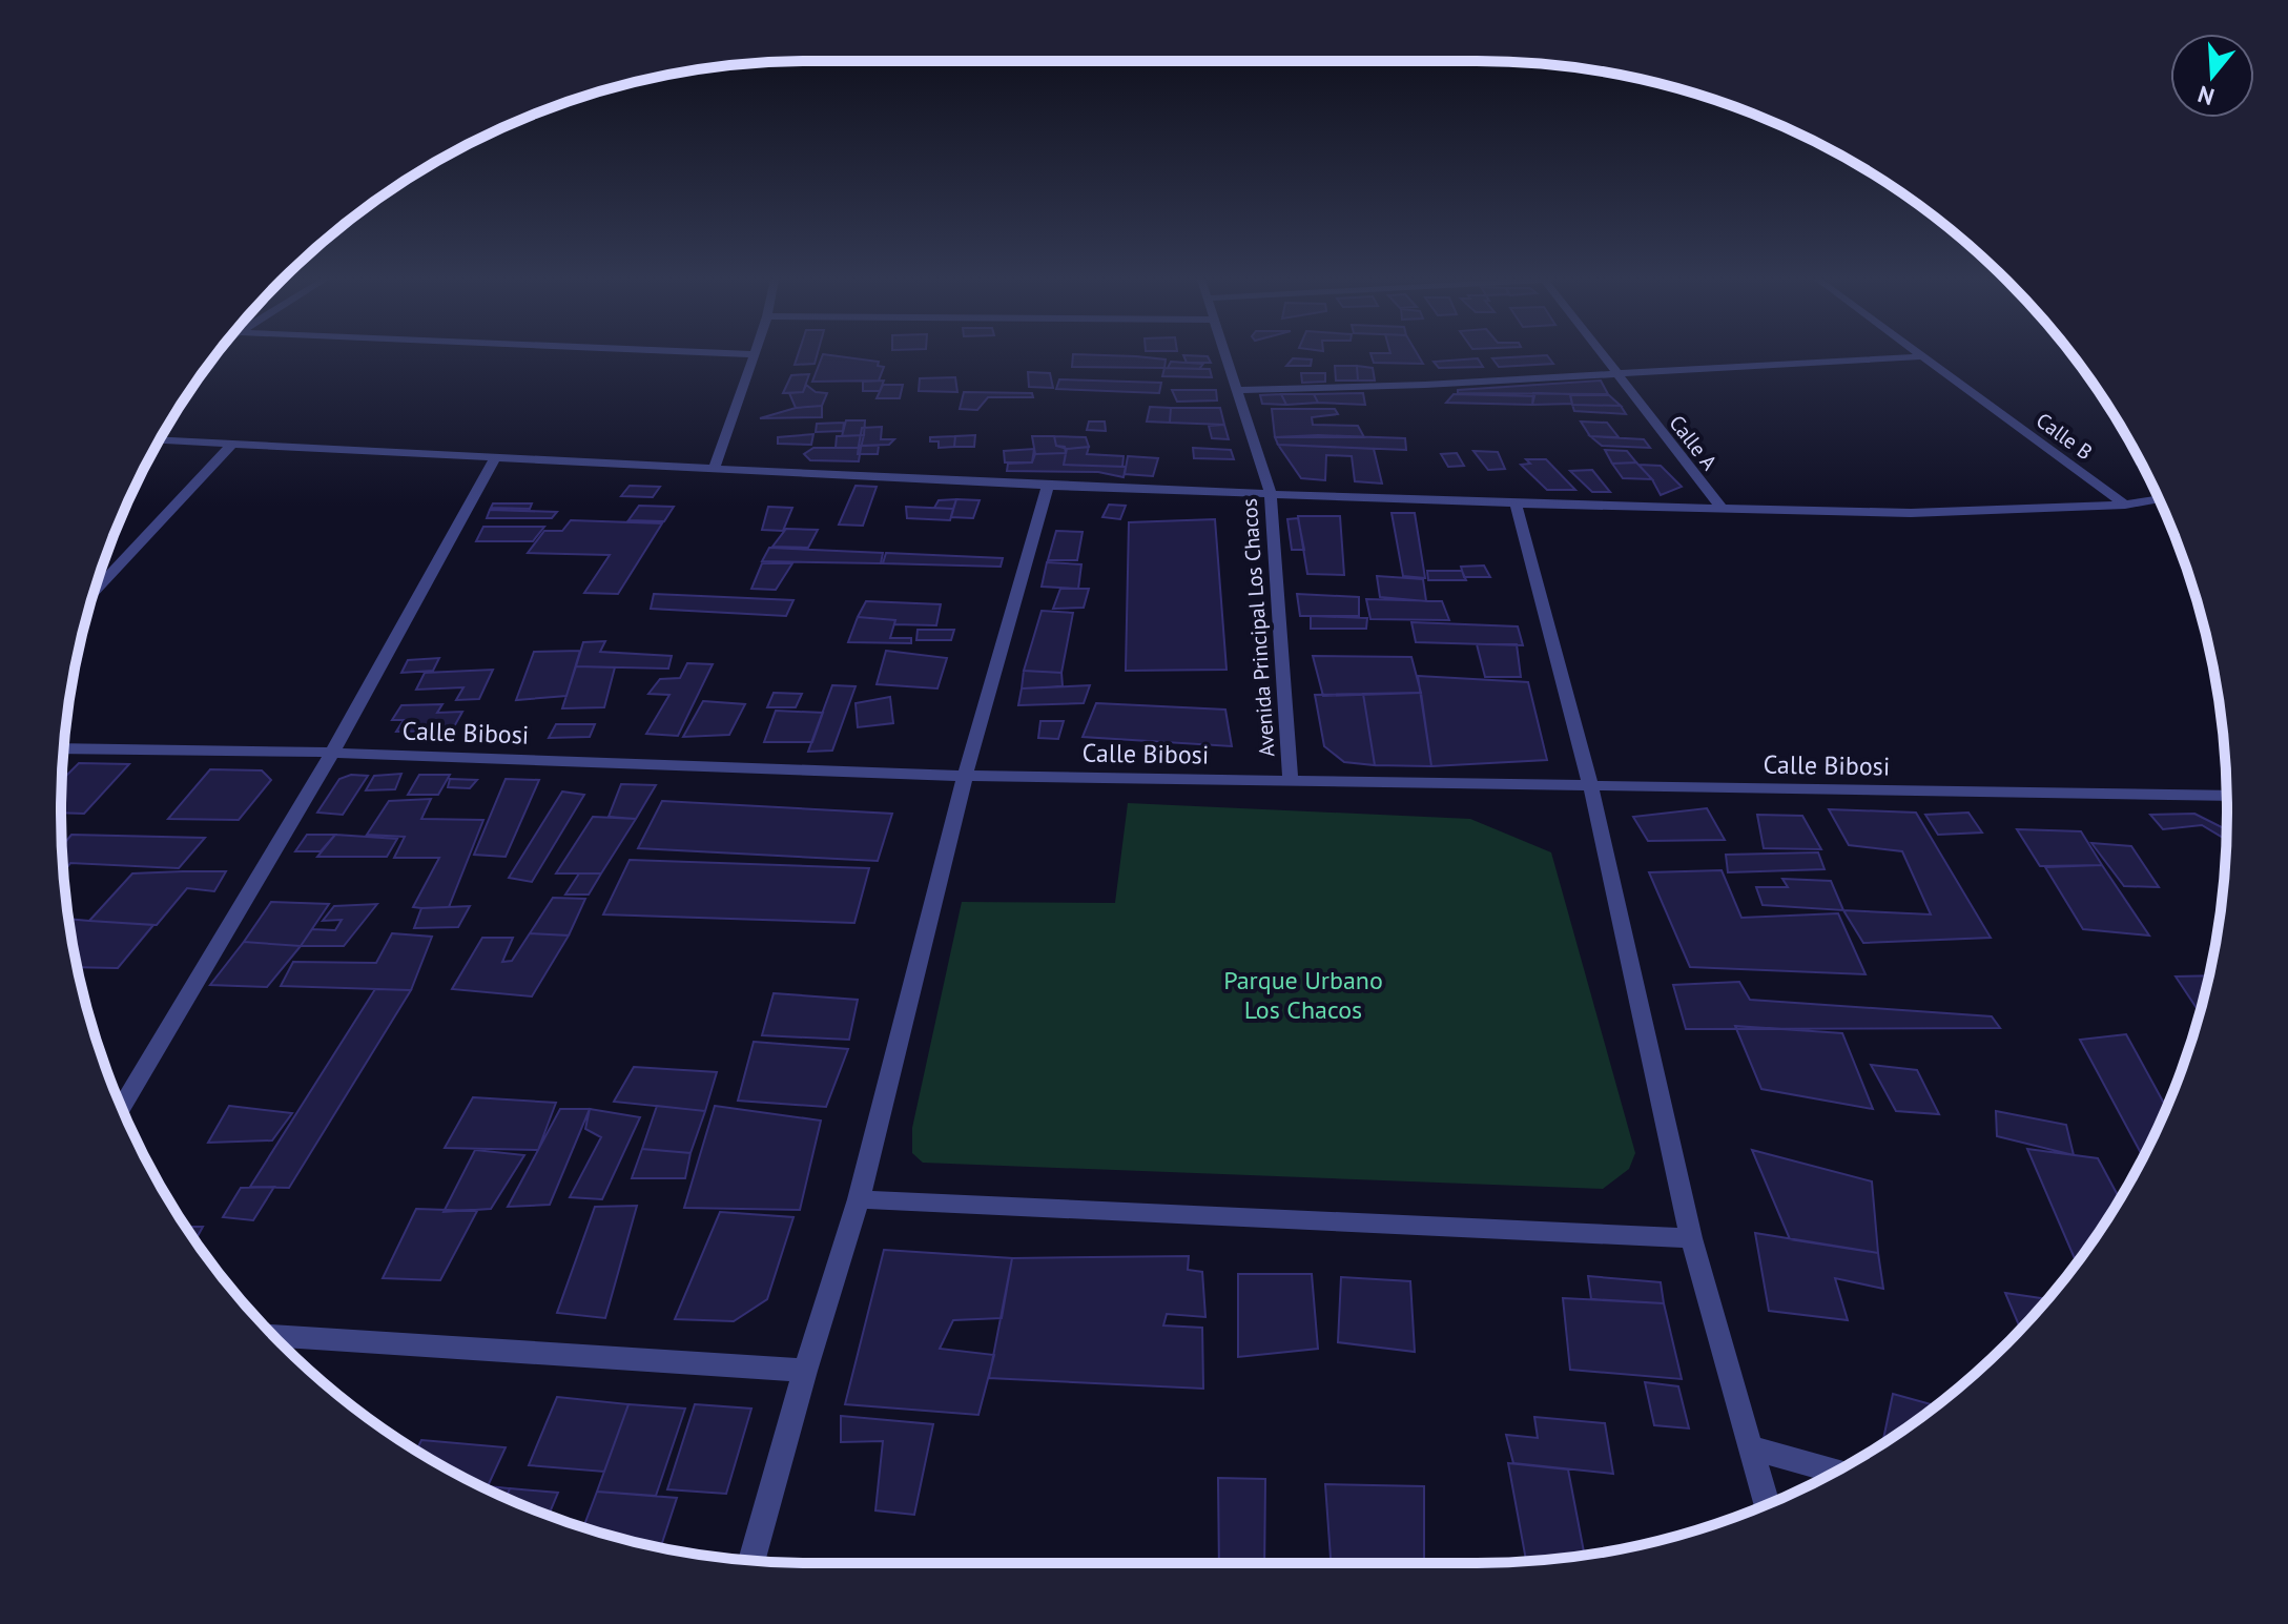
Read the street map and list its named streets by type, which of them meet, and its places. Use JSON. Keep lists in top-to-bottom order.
{
  "streets": {
    "street": [
      "Calle B",
      "Calle A",
      "Avenida Principal Los Chacos",
      "Calle Bibosi"
    ]
  },
  "crossings": [
    ["Avenida Principal Los Chacos", "Calle Bibosi"]
  ],
  "parks": ["Parque Urbano Los Chacos"],
  "north": "bottom"
}
